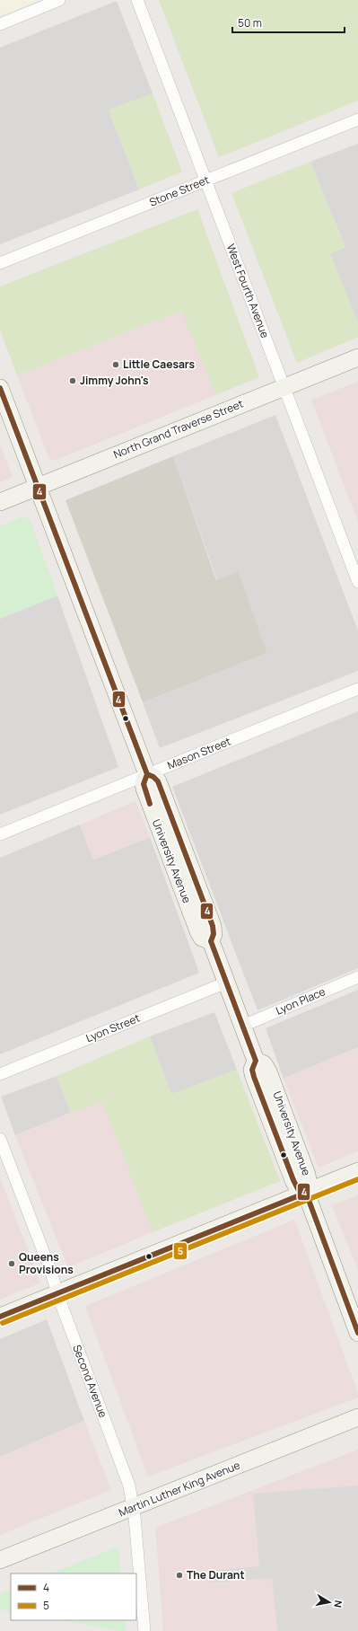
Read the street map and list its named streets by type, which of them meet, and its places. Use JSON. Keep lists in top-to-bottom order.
{
  "streets": {
    "street": [
      "Stone Street",
      "West Fourth Avenue",
      "North Grand Traverse Street",
      "Mason Street",
      "University Avenue",
      "Lyon Place",
      "Lyon Street",
      "Second Avenue",
      "Martin Luther King Avenue"
    ]
  },
  "crossings": [
    ["Stone Street", "West Fourth Avenue"],
    ["West Fourth Avenue", "North Grand Traverse Street"],
    ["North Grand Traverse Street", "University Avenue"],
    ["Mason Street", "University Avenue"],
    ["University Avenue", "Lyon Place"],
    ["University Avenue", "Lyon Street"],
    ["Second Avenue", "Martin Luther King Avenue"]
  ],
  "places": [
    "Little Caesars",
    "Jimmy John's",
    "Queens Provisions",
    "The Durant"
  ],
  "lines": ["transit line 4", "transit line 5"],
  "legend": ["4", "5"],
  "scale_bar": "50 m",
  "north": "right"
}
